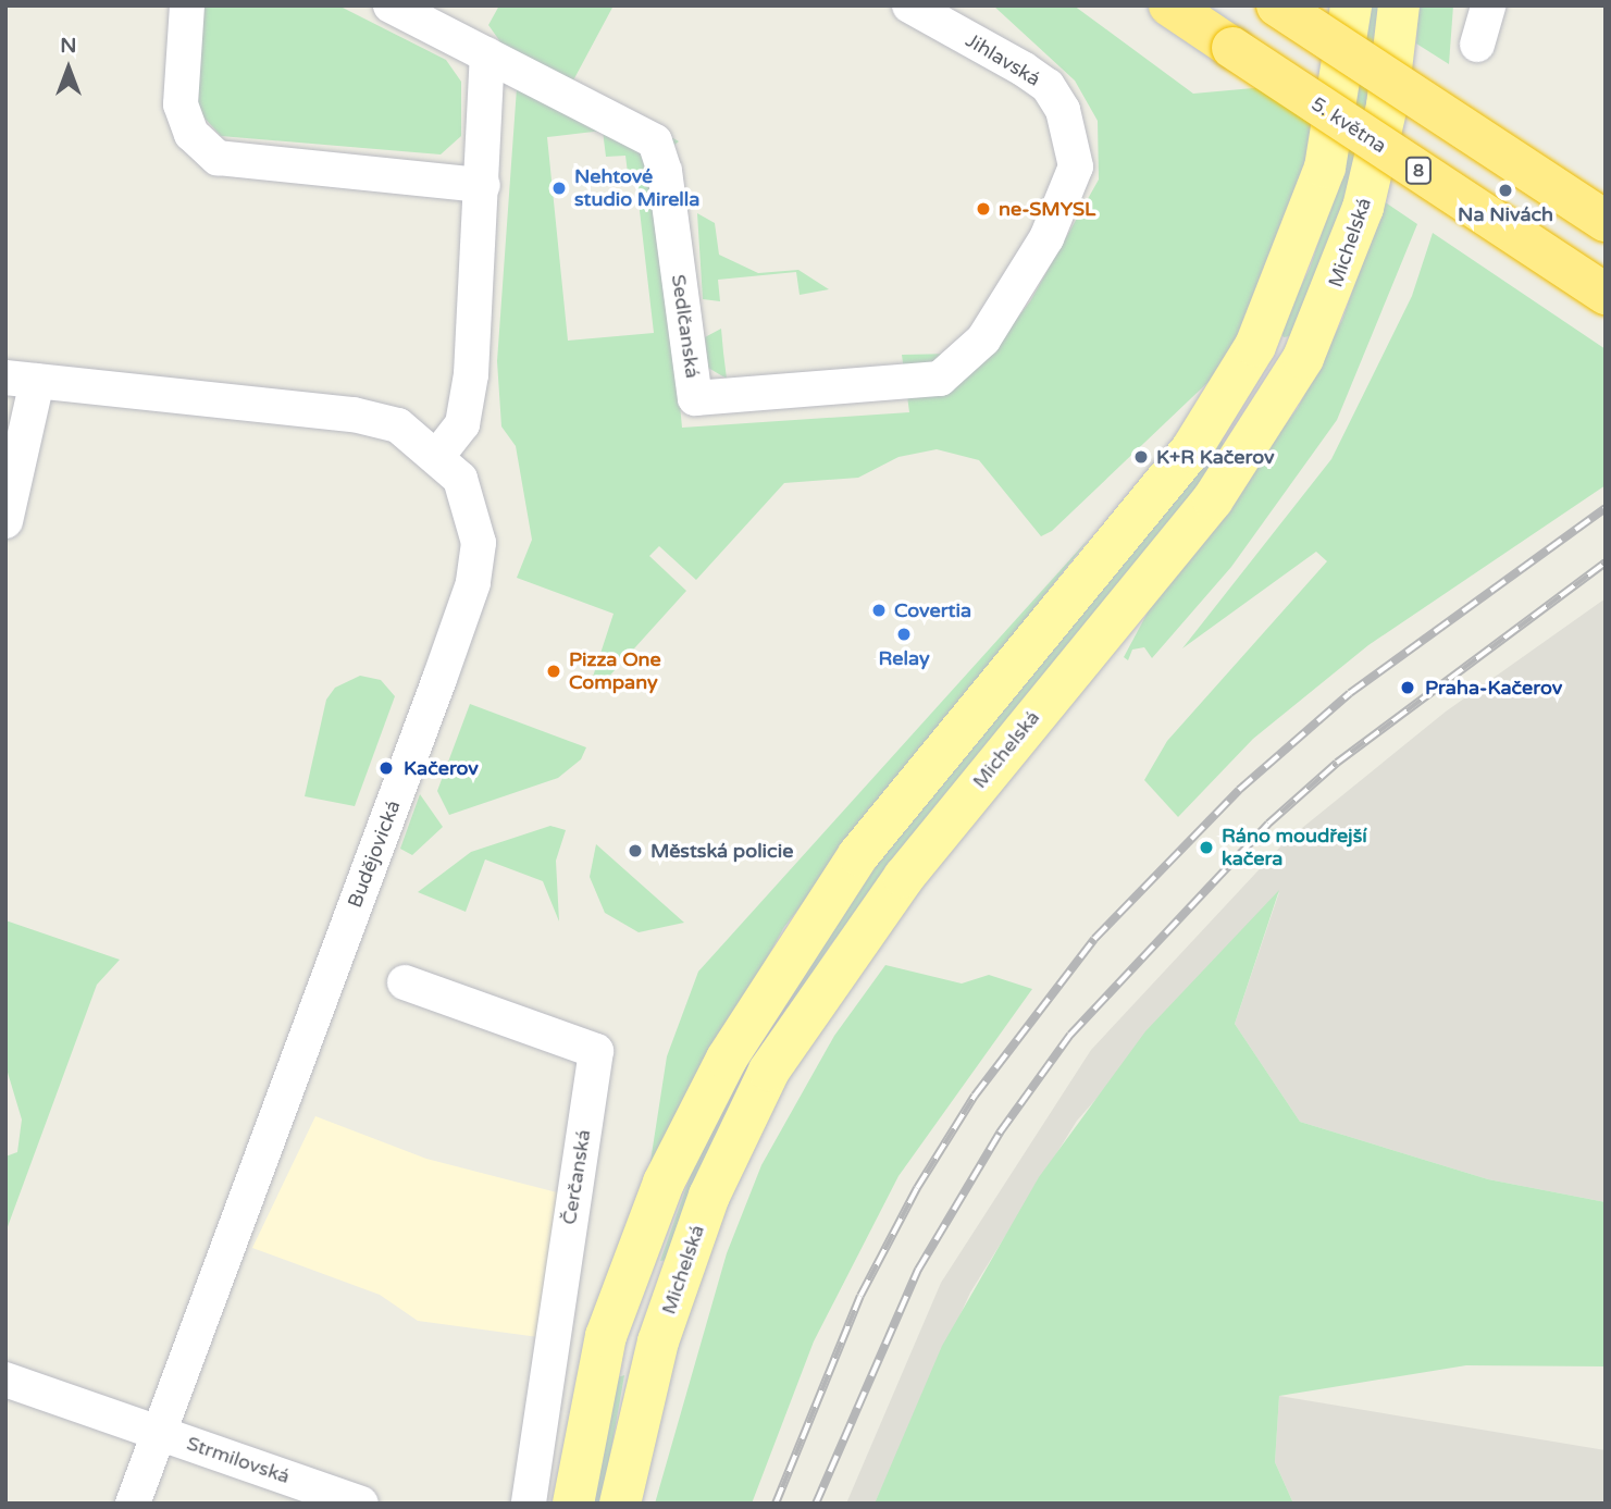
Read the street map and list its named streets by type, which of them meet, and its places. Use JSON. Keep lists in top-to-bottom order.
{
  "streets": {
    "highway": ["5. května", "8"],
    "main road": ["Michelská"],
    "street": [
      "Jihlavská",
      "Sedlčanská",
      "Budějovická",
      "Čerčanská",
      "Strmilovská"
    ]
  },
  "crossings": [
    ["Jihlavská", "Sedlčanská"],
    ["Budějovická", "Strmilovská"]
  ],
  "places": [
    "Nehtové studio Mirella",
    "Na Nivách",
    "ne-SMYSL",
    "K+R Kačerov",
    "Covertia",
    "Relay",
    "Pizza One Company",
    "Praha-Kačerov",
    "Kačerov",
    "Ráno moudřejší kačera",
    "Městská policie"
  ],
  "north": "top"
}
